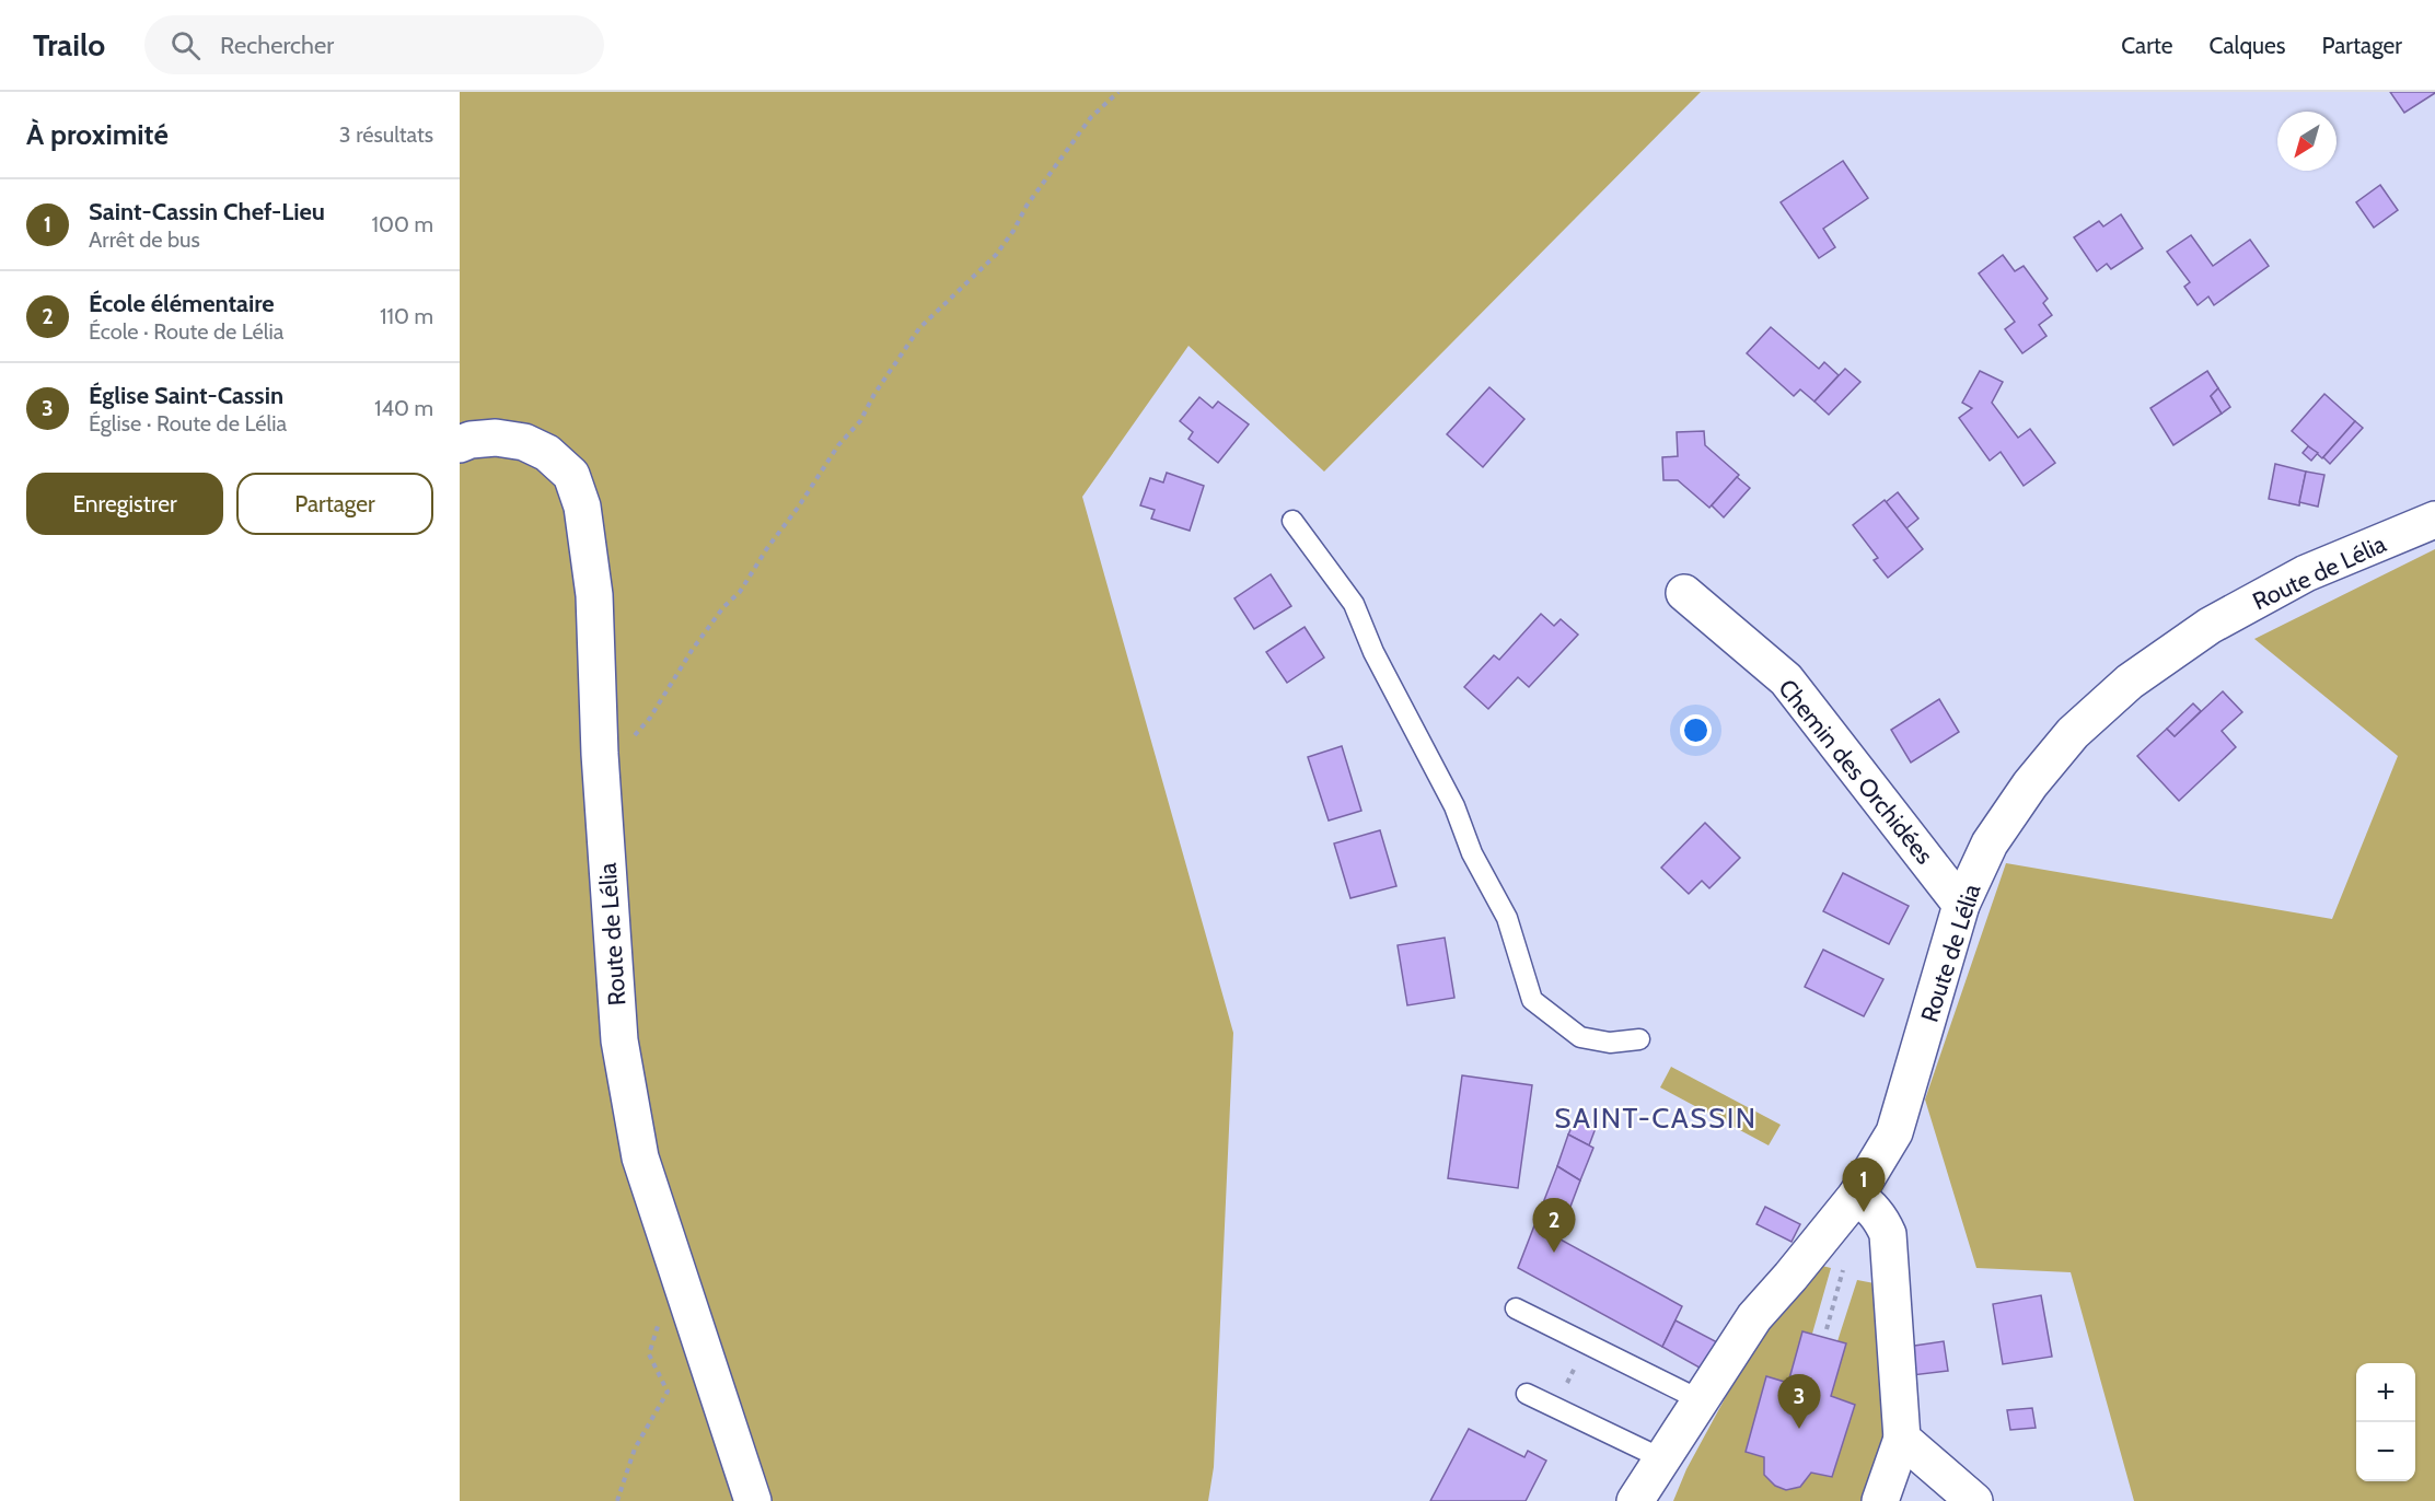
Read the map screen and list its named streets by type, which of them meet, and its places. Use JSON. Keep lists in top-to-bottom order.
{
  "streets": {
    "street": ["Route de Lélia", "Chemin des Orchidées"]
  },
  "crossings": [
    ["Route de Lélia", "Chemin des Orchidées"]
  ],
  "districts": ["SAINT-CASSIN"],
  "north": "bottom left",
  "page": {
    "header": "Trailo",
    "search": "Rechercher",
    "nav": ["Carte", "Calques", "Partager"],
    "heading": ["À proximité", "3 résultats"],
    "list": [
      {
        "mark": "1",
        "name": "Saint-Cassin Chef-Lieu",
        "note": "Arrêt de bus",
        "value": "100 m"
      },
      {
        "mark": "2",
        "name": "École élémentaire",
        "note": "École · Route de Lélia",
        "value": "110 m"
      },
      {
        "mark": "3",
        "name": "Église Saint-Cassin",
        "note": "Église · Route de Lélia",
        "value": "140 m"
      }
    ],
    "buttons": ["Enregistrer", "Partager"],
    "pins": ["1", "2", "3"],
    "map_buttons": ["+", "−"]
  }
}
